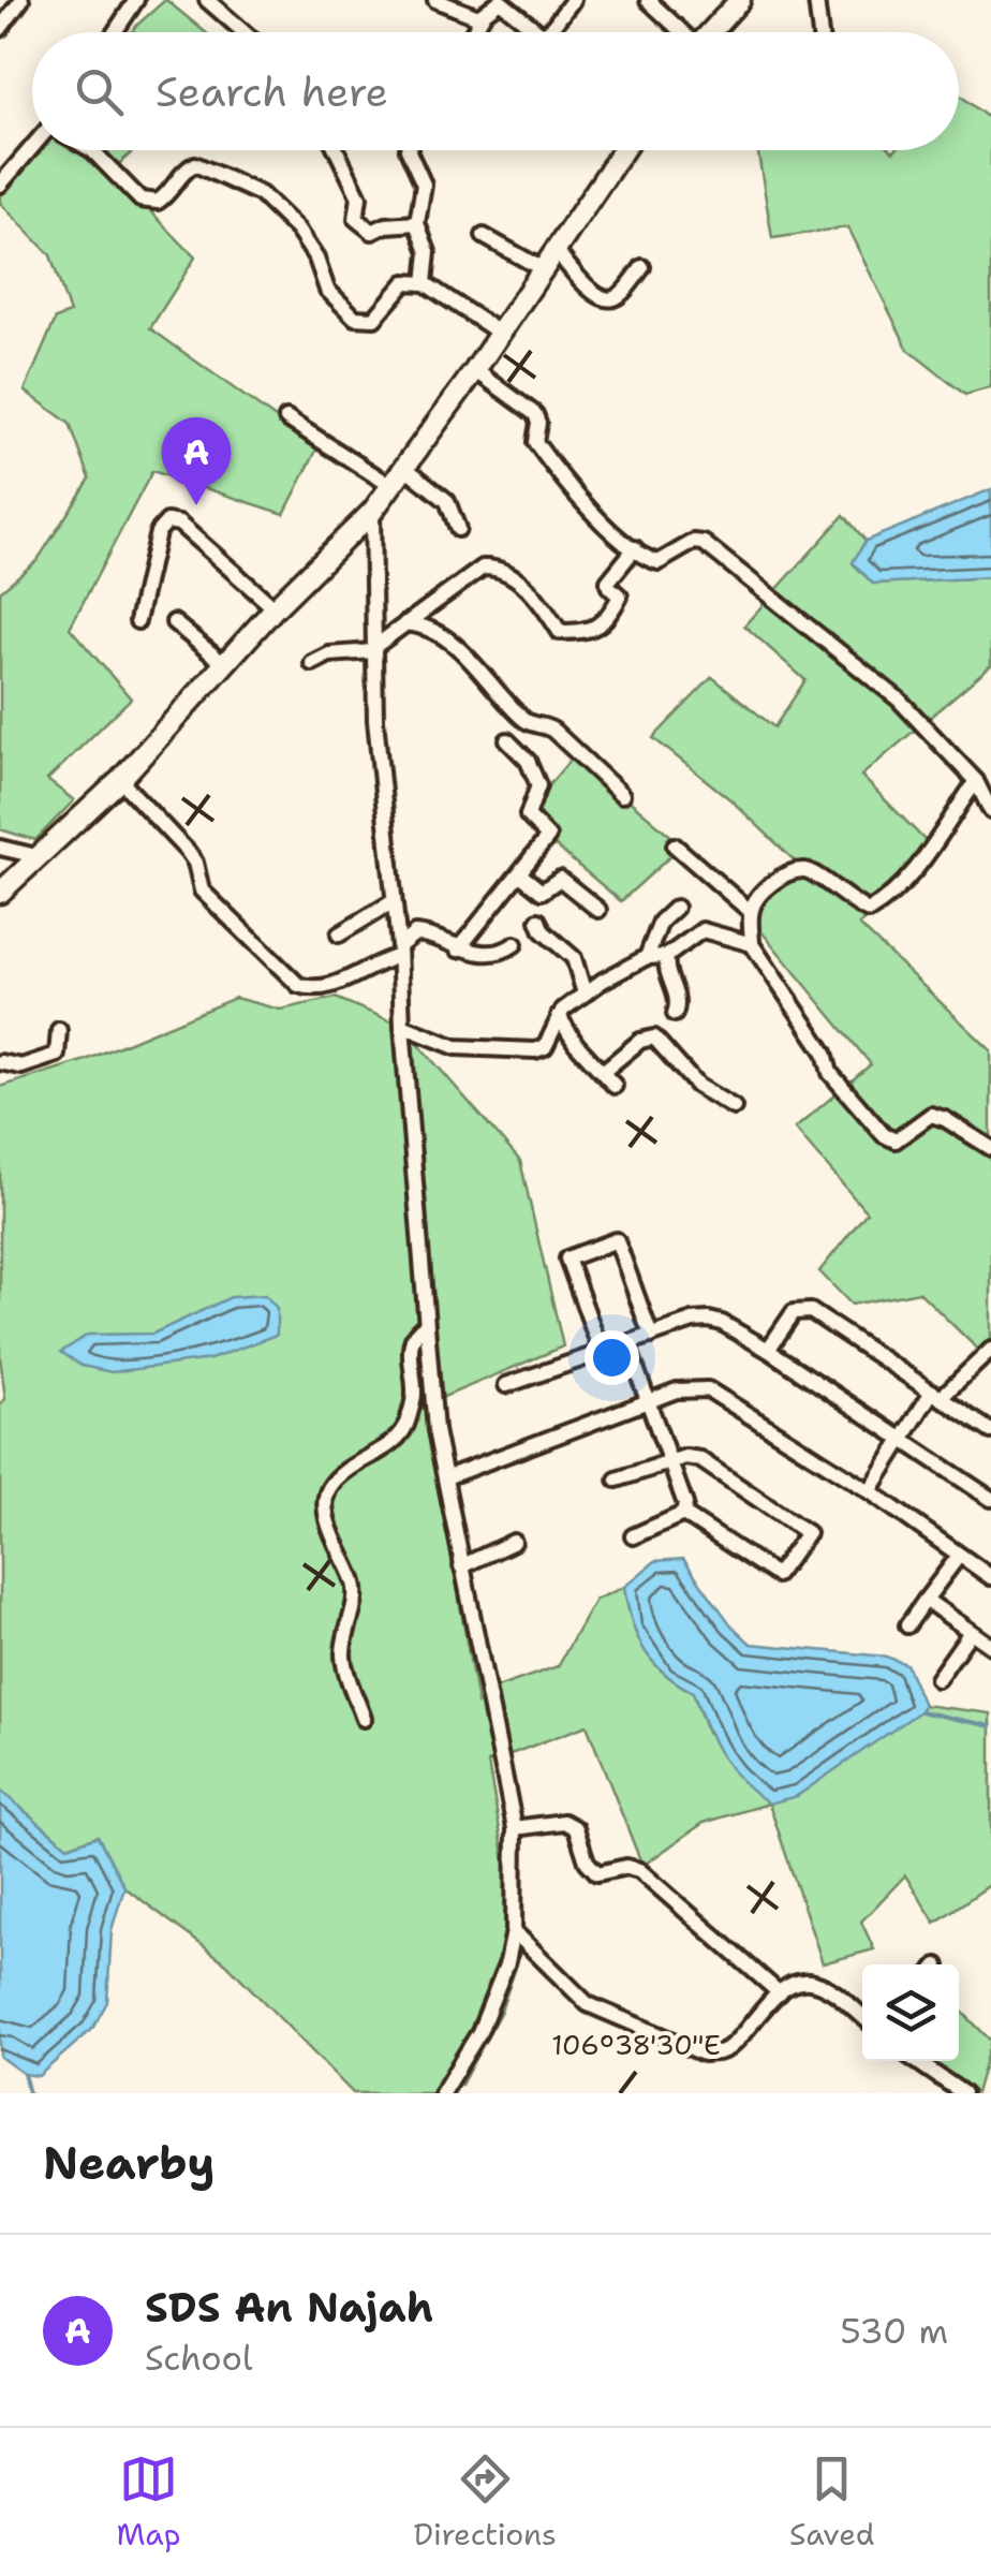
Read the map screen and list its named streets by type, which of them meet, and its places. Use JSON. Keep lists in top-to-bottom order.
{
  "page": {
    "search": "Search here",
    "pins": "A",
    "heading": "Nearby",
    "list": [
      {
        "mark": "A",
        "name": "SDS An Najah",
        "note": "School",
        "value": "530 m"
      }
    ],
    "nav": ["Map", "Directions", "Saved"]
  },
  "coordinates": ["106°38'30\"E"]
}
